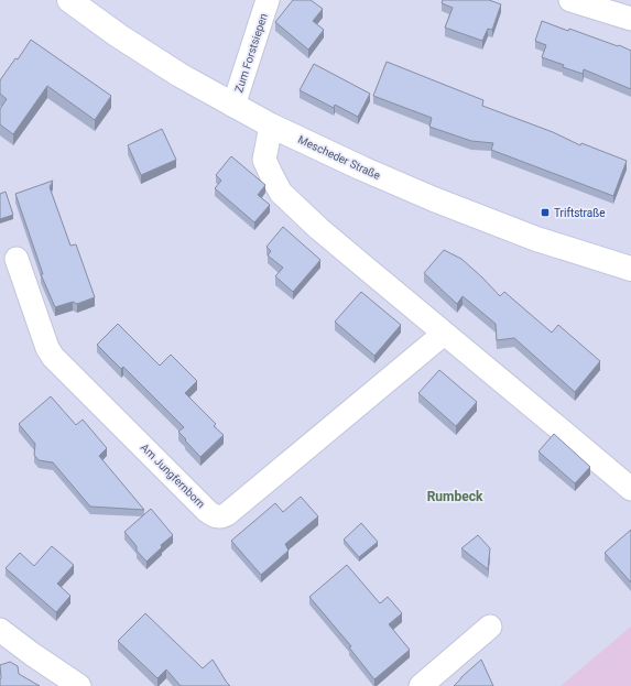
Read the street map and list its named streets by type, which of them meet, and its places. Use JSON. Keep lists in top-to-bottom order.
{
  "streets": {
    "street": ["Zum Forstsiepen", "Mescheder Straße", "Am Jungfernborn"]
  },
  "crossings": [
    ["Zum Forstsiepen", "Mescheder Straße"]
  ],
  "districts": ["Rumbeck"],
  "places": {
    "transit": ["Triftstraße"]
  }
}
